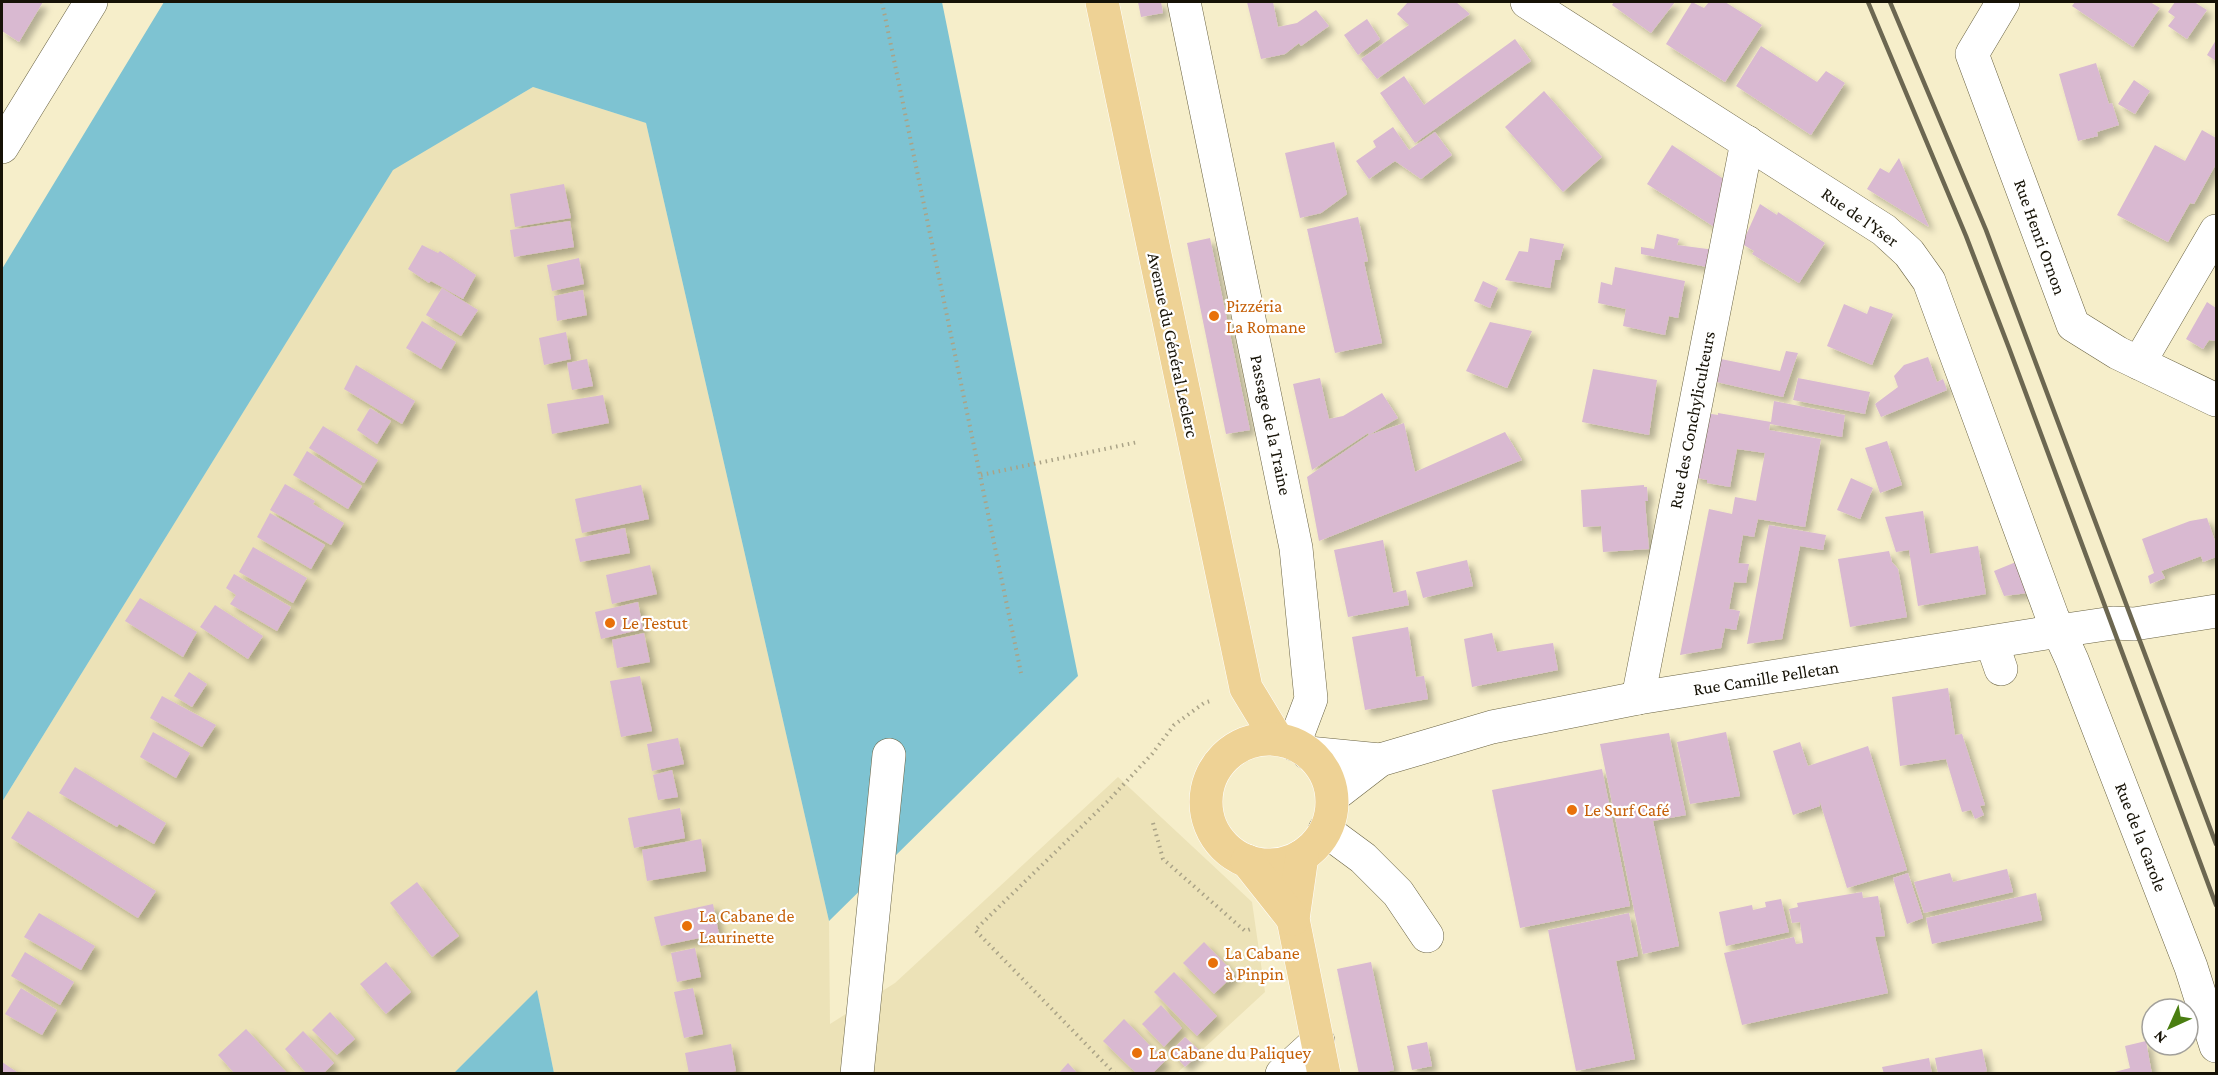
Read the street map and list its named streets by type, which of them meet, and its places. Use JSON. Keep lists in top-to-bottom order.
{
  "streets": {
    "main road": ["Avenue du Général Leclerc"],
    "street": [
      "Rue de l'Yser",
      "Rue Henri Ornon",
      "Rue des Conchyliculteurs",
      "Passage de la Traine",
      "Rue Camille Pelletan",
      "Rue de la Garole"
    ]
  },
  "crossings": [
    ["Rue de l'Yser", "Rue des Conchyliculteurs"],
    ["Rue de l'Yser", "Rue Camille Pelletan"],
    ["Rue de l'Yser", "Rue de la Garole"],
    ["Avenue du Général Leclerc", "Passage de la Traine"],
    ["Avenue du Général Leclerc", "Rue Camille Pelletan"],
    ["Rue des Conchyliculteurs", "Rue Camille Pelletan"],
    ["Passage de la Traine", "Rue Camille Pelletan"],
    ["Rue Camille Pelletan", "Rue de la Garole"]
  ],
  "places": [
    "Pizzéria La Romane",
    "Le Testut",
    "Le Surf Café",
    "La Cabane de Laurinette",
    "La Cabane à Pinpin",
    "La Cabane du Paliquey"
  ],
  "north": "bottom left"
}
